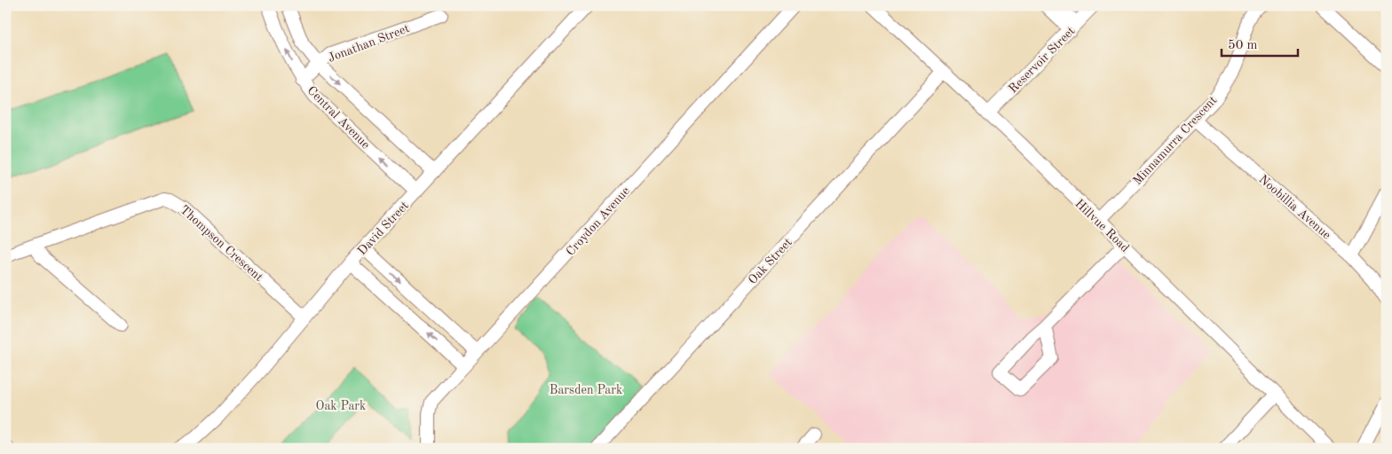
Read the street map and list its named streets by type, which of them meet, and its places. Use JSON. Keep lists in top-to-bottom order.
{
  "streets": {
    "street": [
      "Jonathan Street",
      "Reservoir Street",
      "Central Avenue",
      "Minnamurra Crescent",
      "Noobillia Avenue",
      "Croydon Avenue",
      "Hillvue Road",
      "David Street",
      "Thompson Crescent",
      "Oak Street"
    ]
  },
  "crossings": [
    ["Jonathan Street", "Central Avenue"],
    ["Reservoir Street", "Hillvue Road"],
    ["Central Avenue", "David Street"],
    ["Minnamurra Crescent", "Noobillia Avenue"],
    ["Minnamurra Crescent", "Hillvue Road"],
    ["Hillvue Road", "Oak Street"],
    ["David Street", "Thompson Crescent"]
  ],
  "parks": ["Barsden Park", "Oak Park"],
  "scale_bar": "50 m"
}
